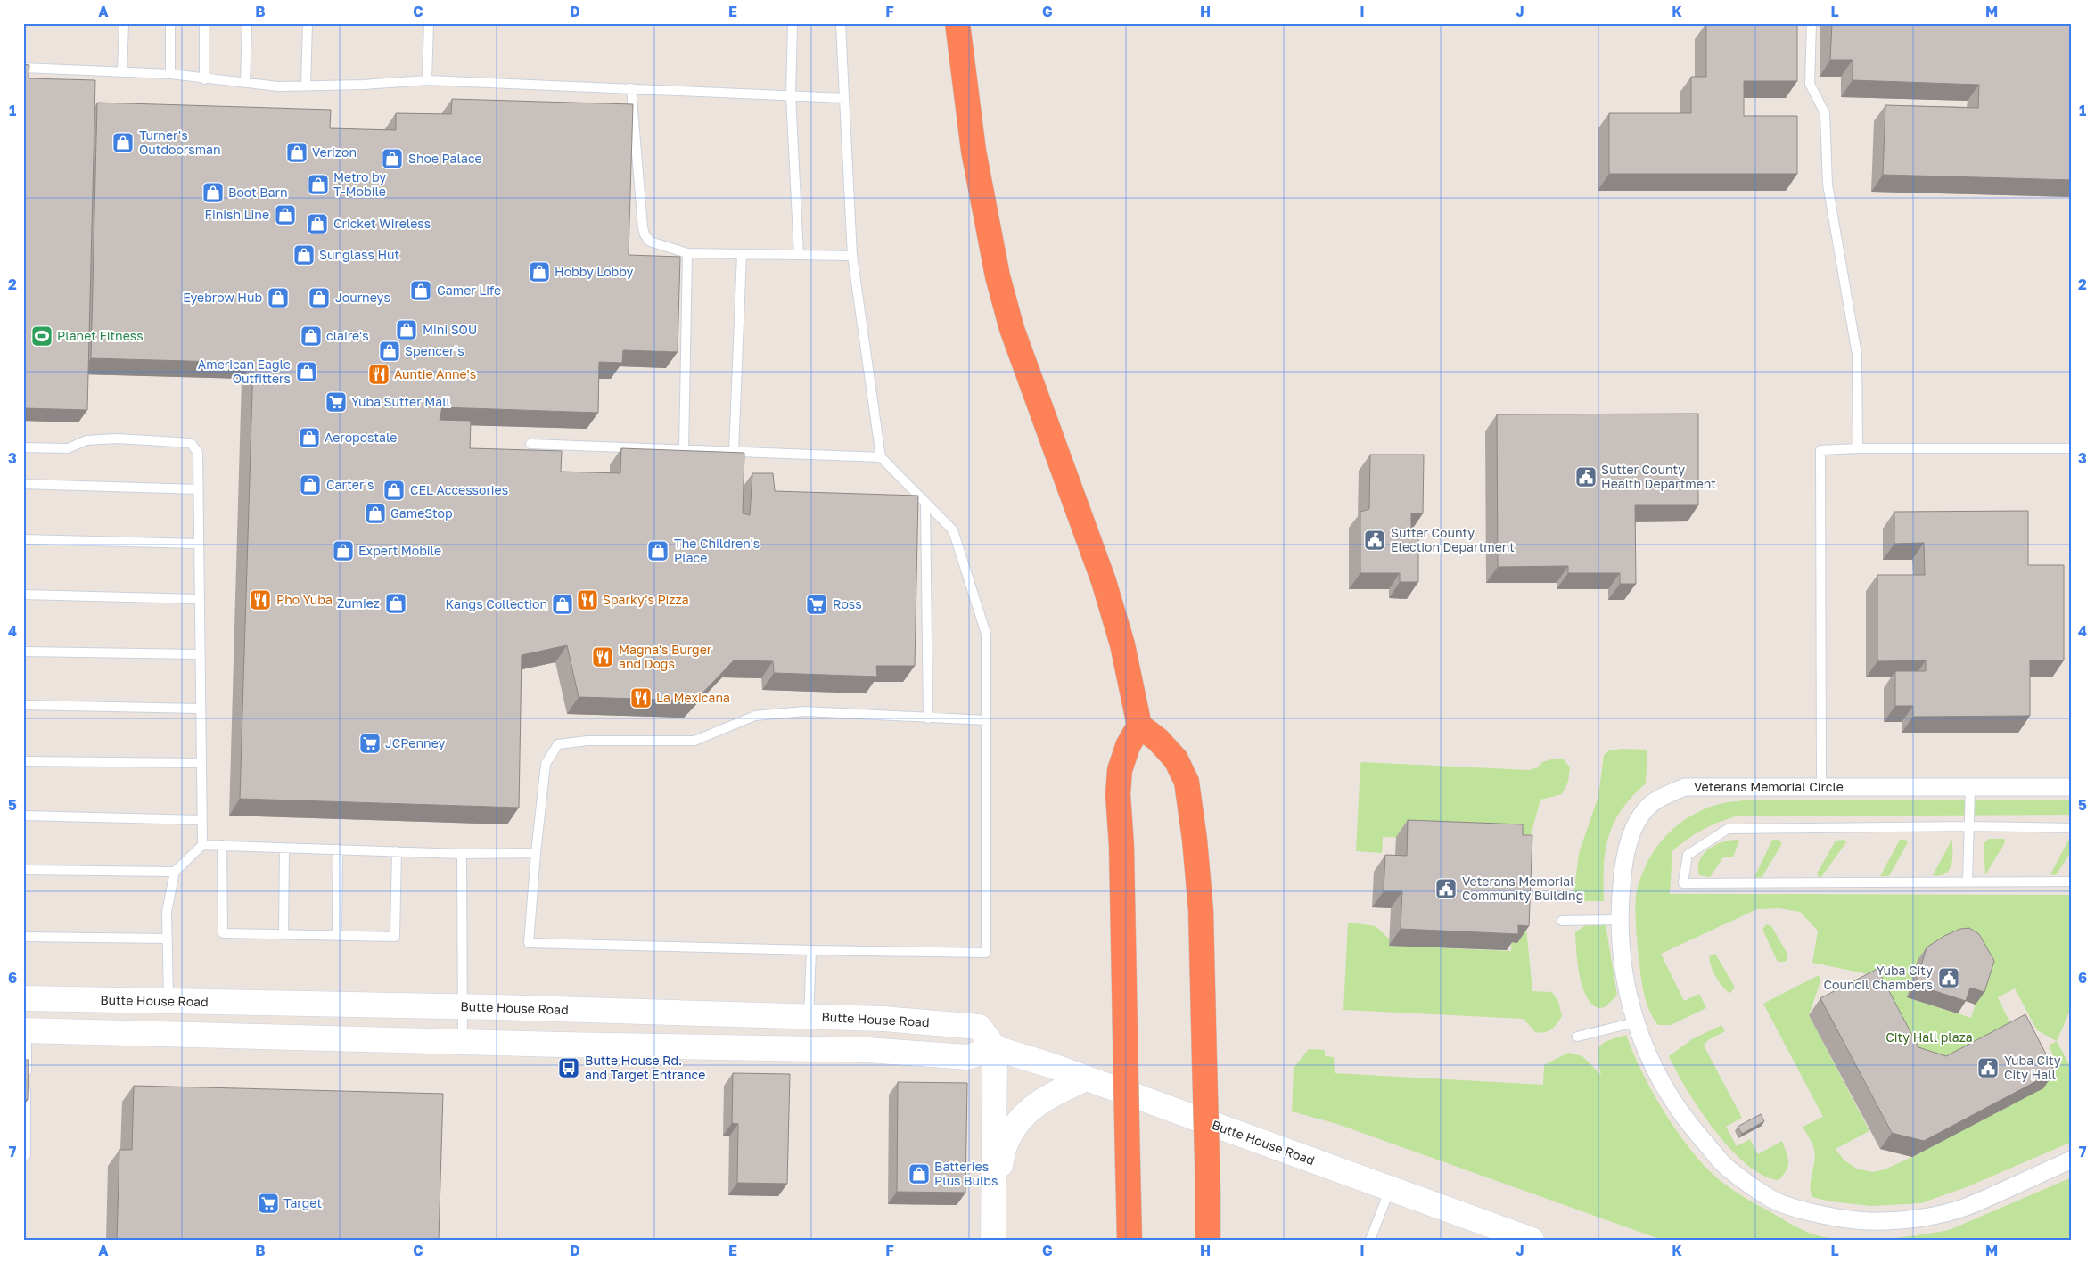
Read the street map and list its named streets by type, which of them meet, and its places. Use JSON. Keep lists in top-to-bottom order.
{
  "streets": {
    "main road": ["Butte House Road"],
    "street": ["Veterans Memorial Circle"]
  },
  "parks": ["City Hall plaza"],
  "places": {
    "shop": [
      "Turner's Outdoorsman",
      "Verizon",
      "Shoe Palace",
      "Metro by T-Mobile",
      "Boot Barn",
      "Finish Line",
      "Cricket Wireless",
      "Sunglass Hut",
      "Hobby Lobby",
      "Gamer Life",
      "Eyebrow Hub",
      "Journeys",
      "Mini SOU",
      "claire's",
      "Spencer's",
      "American Eagle Outfitters",
      "Aeropostale",
      "Carter's",
      "CEL Accessories",
      "GameStop",
      "Expert Mobile",
      "The Children's Place",
      "Zumiez",
      "Kangs Collection",
      "Batteries Plus Bulbs"
    ],
    "sports": ["Planet Fitness"],
    "restaurant": [
      "Auntie Anne's",
      "Pho Yuba",
      "Sparky's Pizza",
      "Magna's Burger and Dogs",
      "La Mexicana"
    ],
    "supermarket": [
      "Yuba Sutter Mall",
      "Ross",
      "JCPenney",
      "Target"
    ],
    "public building": [
      "Sutter County Health Department",
      "Sutter County Election Department",
      "Veterans Memorial Community Building",
      "Yuba City Council Chambers",
      "Yuba City City Hall"
    ],
    "bus stop": ["Butte House Rd. and Target Entrance"]
  },
  "grid": {
    "columns": [
      "A",
      "B",
      "C",
      "D",
      "E",
      "F",
      "G",
      "H",
      "I",
      "J",
      "K",
      "L",
      "M"
    ],
    "rows": [
      "1",
      "2",
      "3",
      "4",
      "5",
      "6",
      "7"
    ]
  }
}
